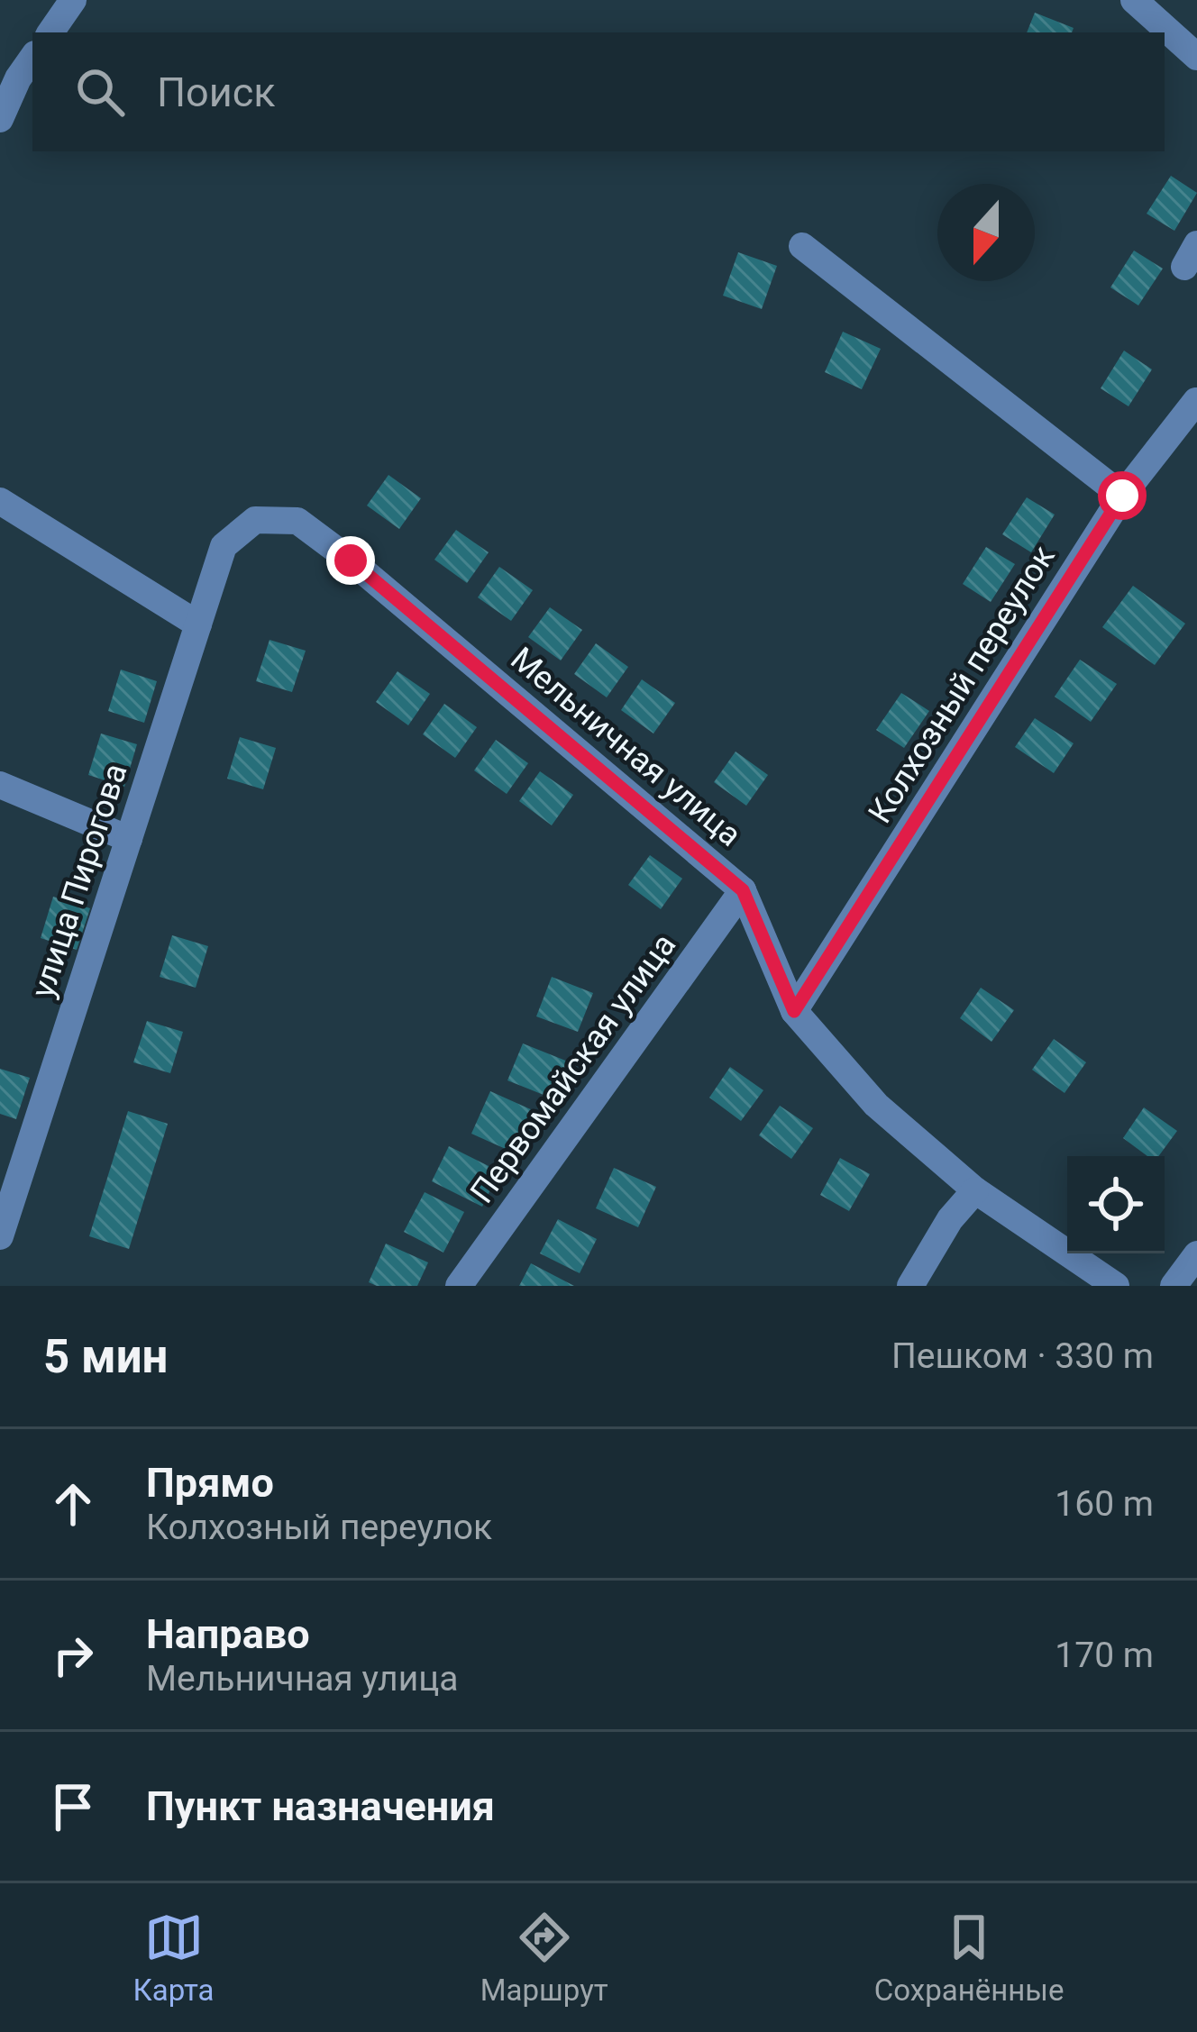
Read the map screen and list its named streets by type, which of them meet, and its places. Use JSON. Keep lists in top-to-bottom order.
{
  "streets": {
    "street": [
      "Колхозный переулок",
      "Мельничная улица",
      "улица Пирогова",
      "Первомайская улица"
    ]
  },
  "crossings": [
    ["Колхозный переулок", "Мельничная улица"],
    ["Мельничная улица", "улица Пирогова"],
    ["Мельничная улица", "Первомайская улица"]
  ],
  "north": "bottom",
  "page": {
    "search": "Поиск",
    "heading": ["5 мин", "Пешком · 330 m"],
    "list": [
      ["Прямо", "Колхозный переулок", "160 m"],
      ["Направо", "Мельничная улица", "170 m"],
      "Пункт назначения"
    ],
    "nav": ["Карта", "Маршрут", "Сохранённые"]
  }
}
